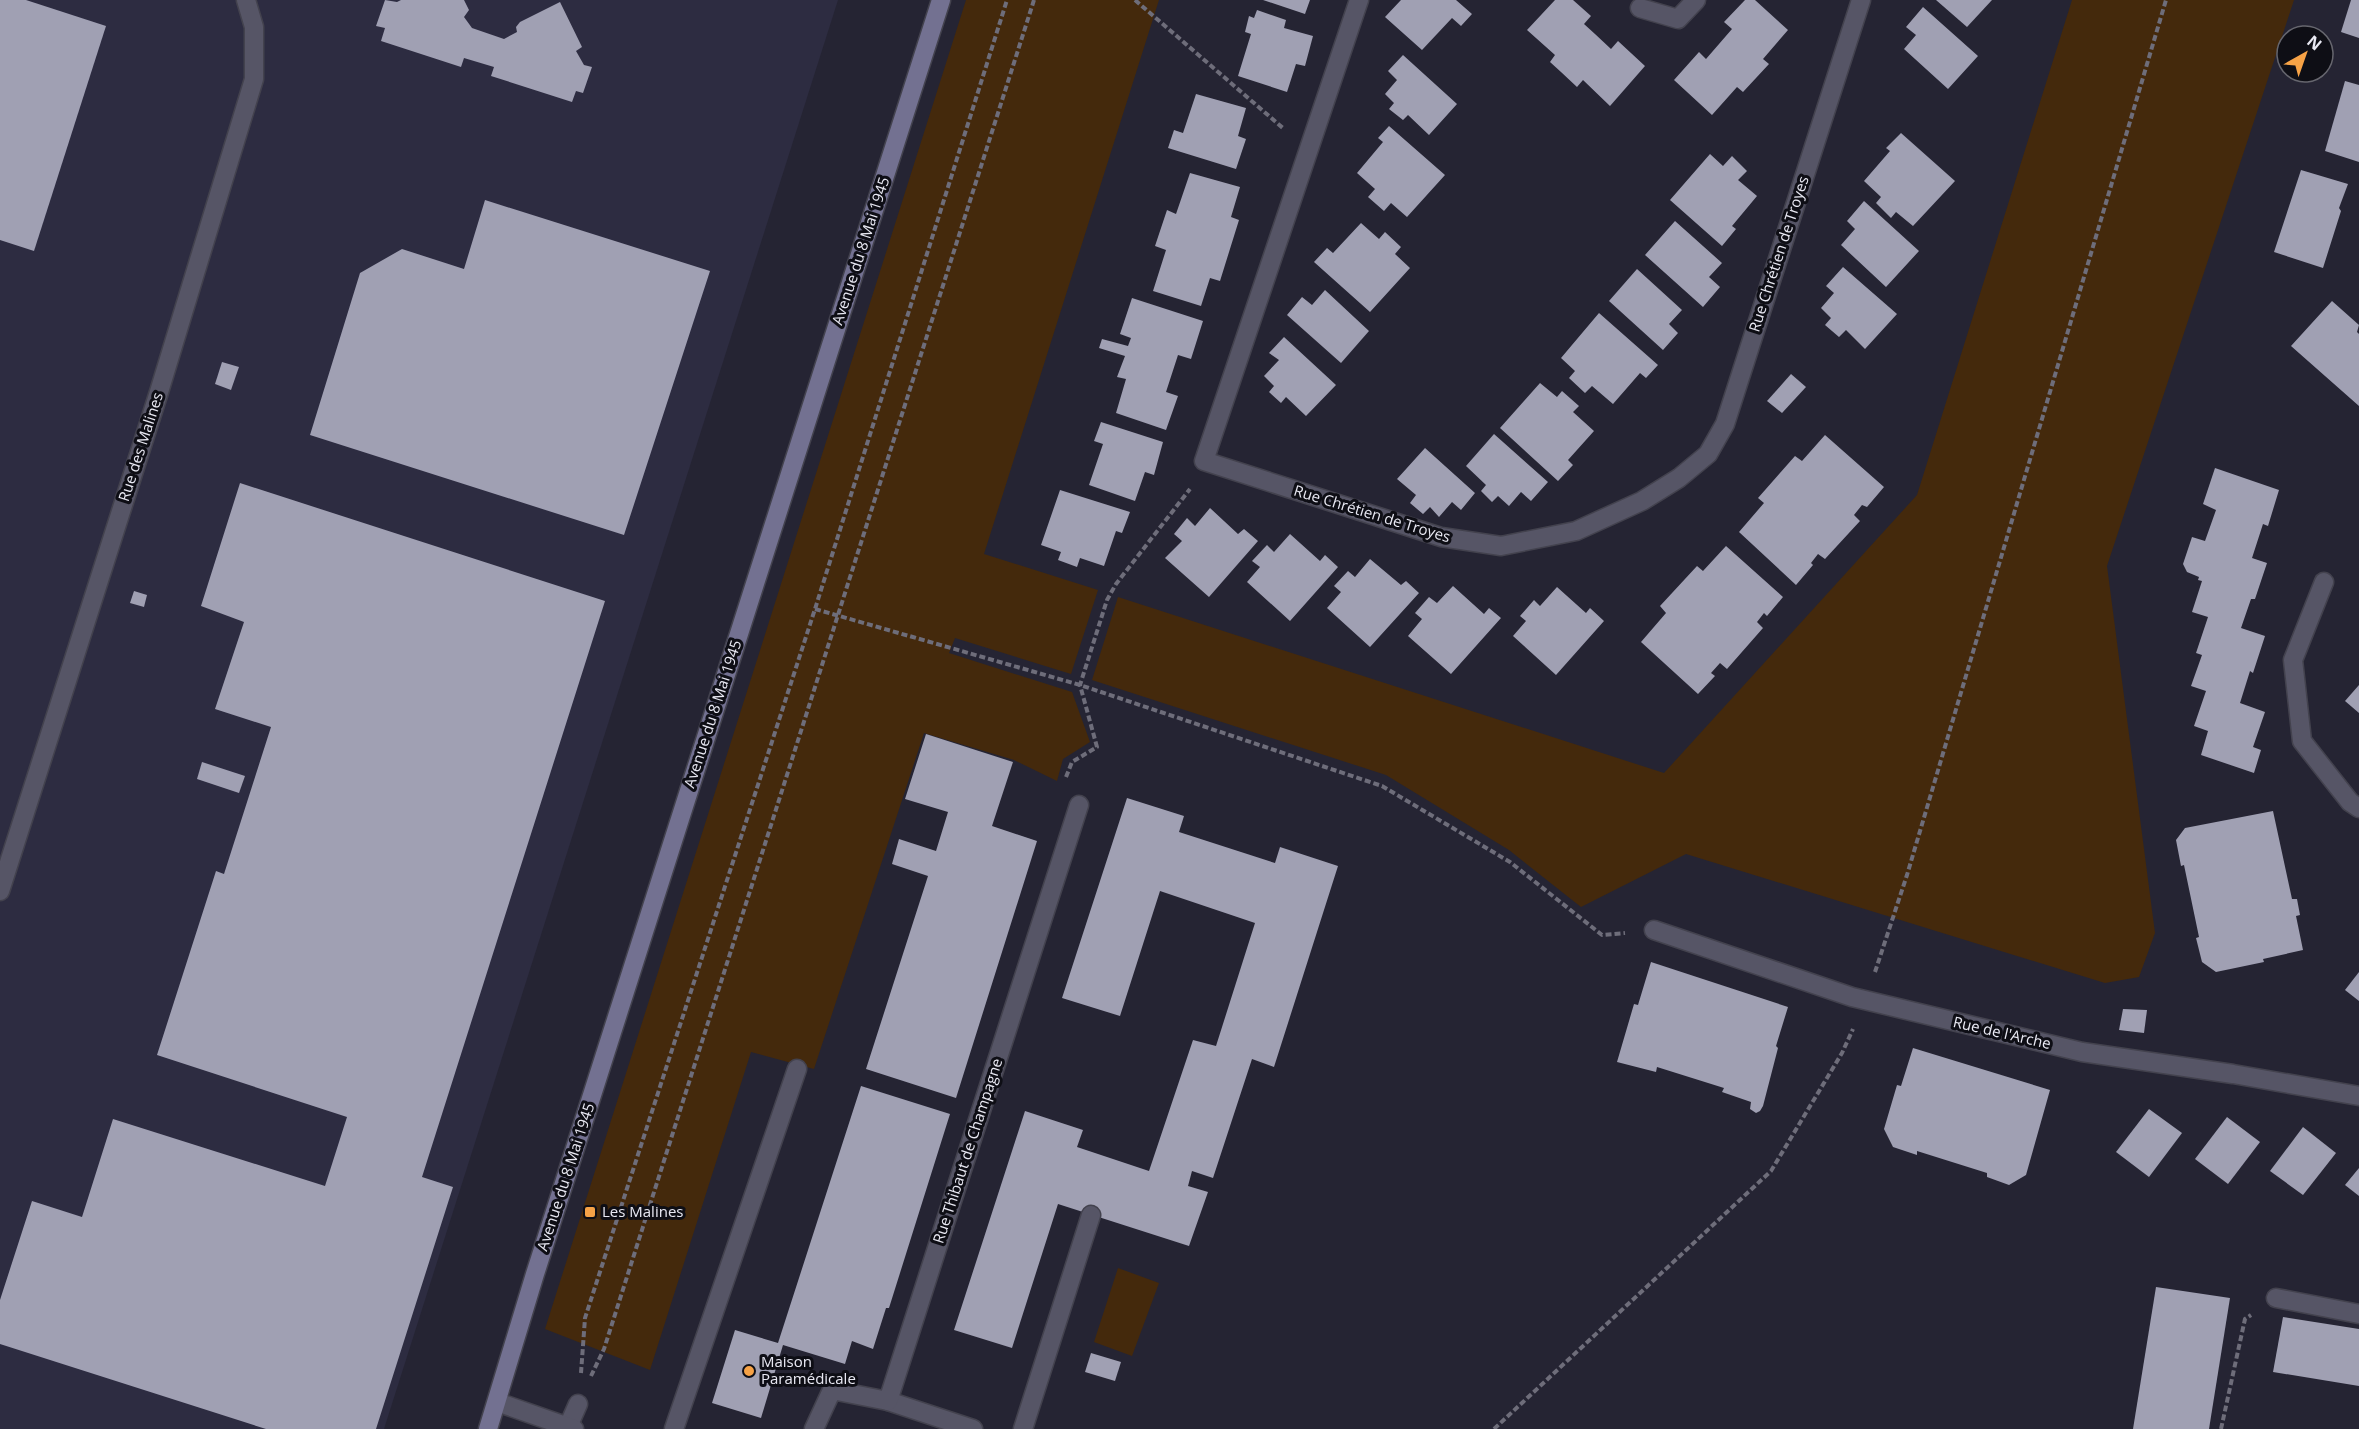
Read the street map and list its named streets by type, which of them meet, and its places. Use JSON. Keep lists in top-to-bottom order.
{
  "streets": {
    "street": [
      "Avenue du 8 Mai 1945",
      "Rue Chrétien de Troyes",
      "Rue des Malines",
      "Rue de l'Arche",
      "Rue Thibaut de Champagne"
    ]
  },
  "places": {
    "transit": ["Les Malines"],
    "other": ["Maison Paramédicale"]
  },
  "north": "top right"
}
